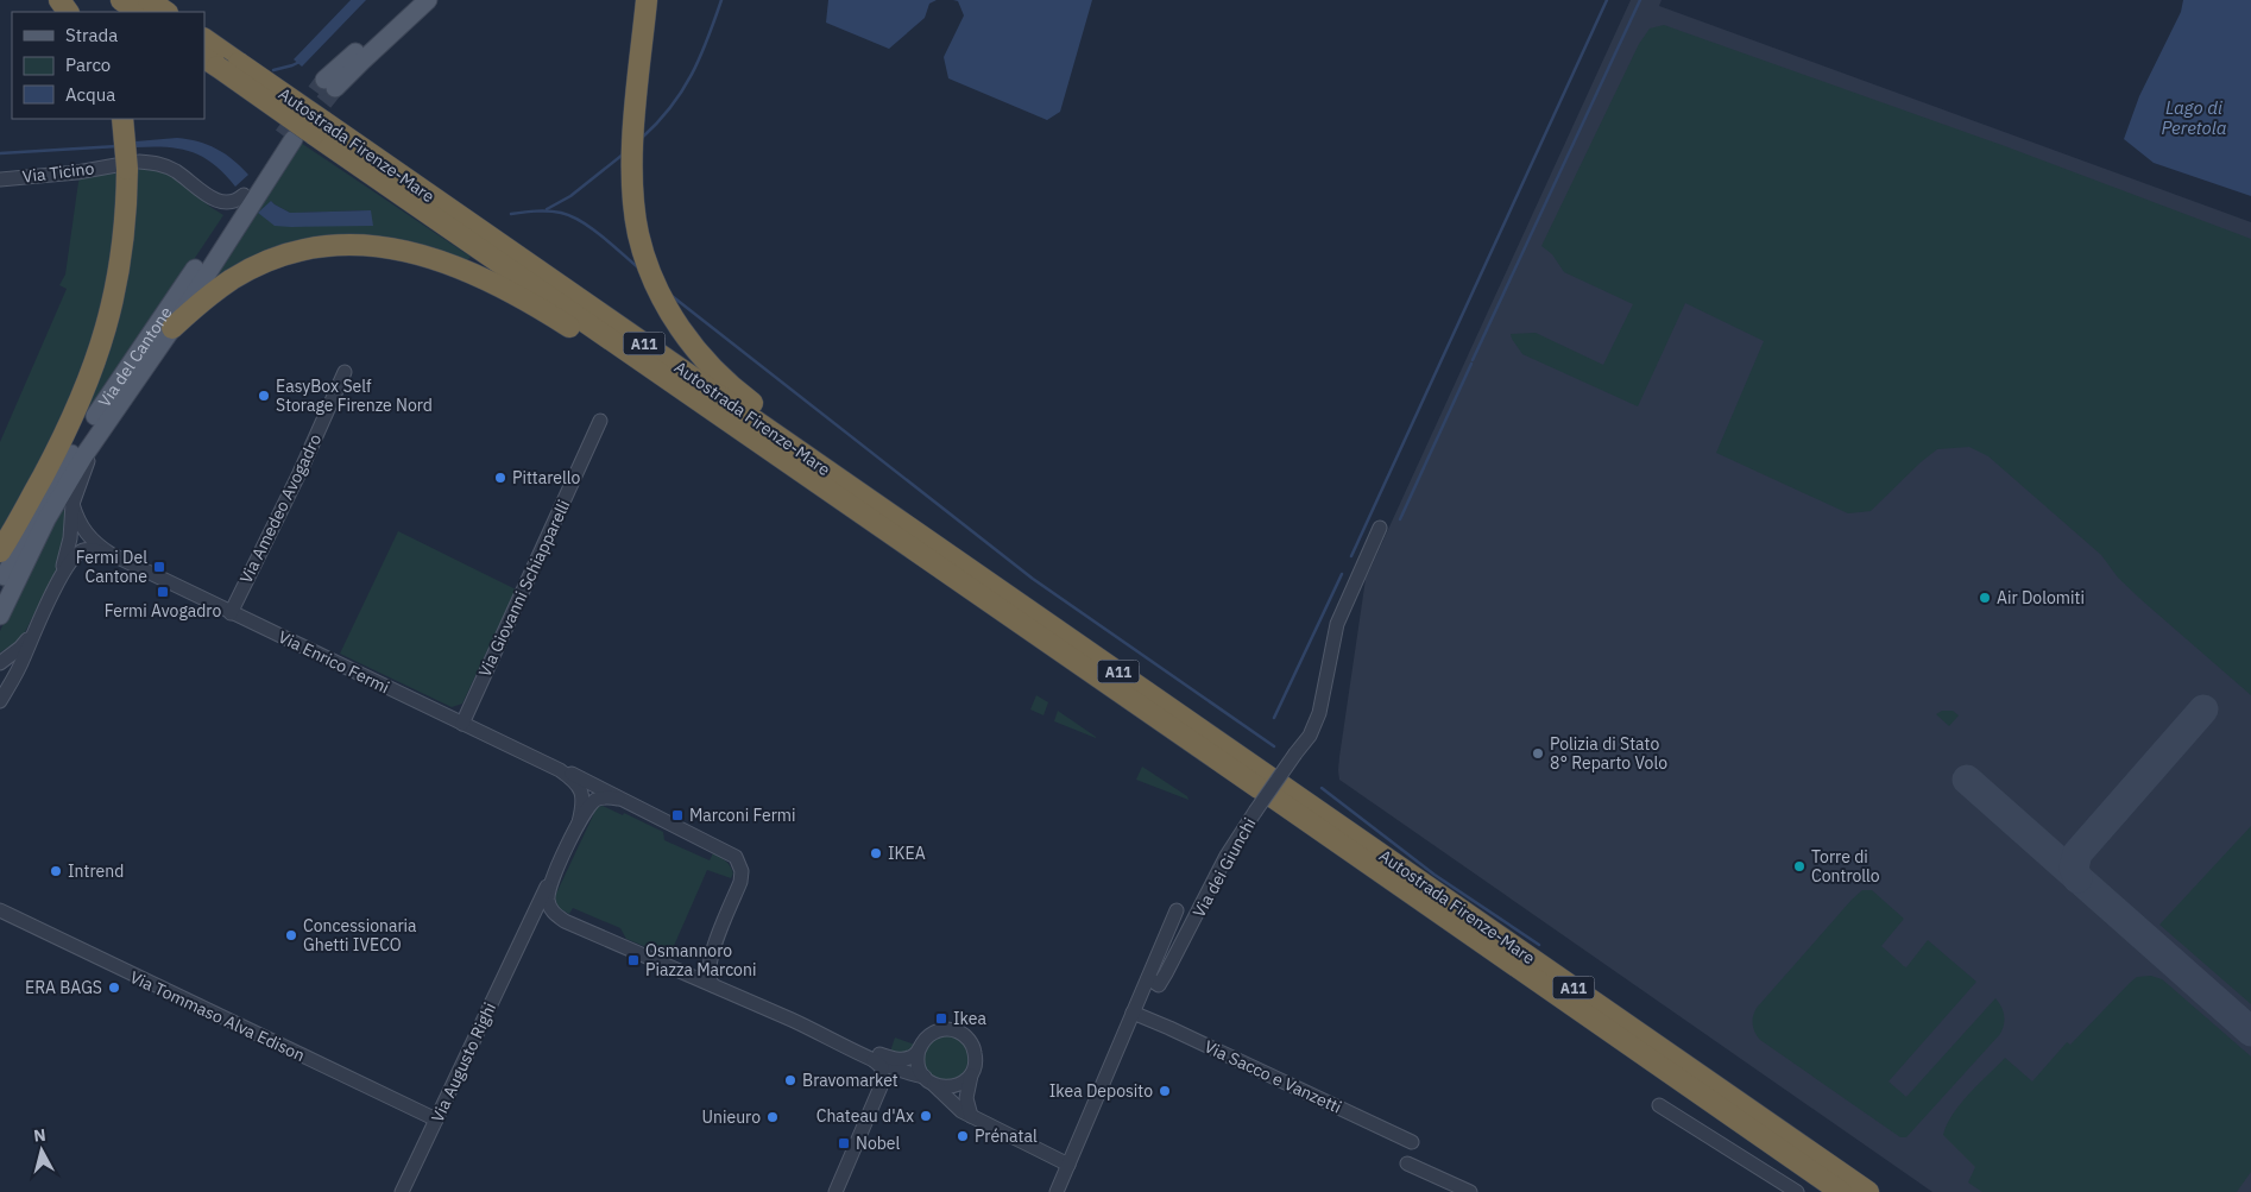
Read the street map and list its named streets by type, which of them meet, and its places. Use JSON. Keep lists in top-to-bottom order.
{
  "streets": {
    "highway": ["Autostrada Firenze-Mare", "A11"],
    "main road": ["Via del Cantone"],
    "street": [
      "Via Ticino",
      "Via Amedeo Avogadro",
      "Via Giovanni Schiapparelli",
      "Via Enrico Fermi",
      "Via dei Giunchi",
      "Via Tommaso Alva Edison",
      "Via Augusto Righi",
      "Via Sacco e Vanzetti"
    ]
  },
  "crossings": [
    ["Autostrada Firenze-Mare", "Via del Cantone"],
    ["Via Ticino", "Via del Cantone"],
    ["Via del Cantone", "Via Enrico Fermi"],
    ["Via Amedeo Avogadro", "Via Enrico Fermi"],
    ["Via Giovanni Schiapparelli", "Via Enrico Fermi"],
    ["Via Enrico Fermi", "Via Augusto Righi"],
    ["Via Tommaso Alva Edison", "Via Augusto Righi"]
  ],
  "water": ["Lago di Peretola"],
  "places": {
    "other": [
      "EasyBox Self Storage Firenze Nord",
      "Pittarello",
      "Air Dolomiti",
      "Polizia di Stato 8° Reparto Volo",
      "IKEA",
      "Torre di Controllo",
      "Intrend",
      "Concessionaria Ghetti IVECO",
      "ERA BAGS",
      "Bravomarket",
      "Ikea Deposito",
      "Chateau d'Ax",
      "Unieuro",
      "Prénatal"
    ],
    "transit": [
      "Fermi Del Cantone",
      "Fermi Avogadro",
      "Marconi Fermi",
      "Osmannoro Piazza Marconi",
      "Ikea",
      "Nobel"
    ]
  },
  "legend": ["Strada", "Parco", "Acqua"],
  "north": "top"
}
